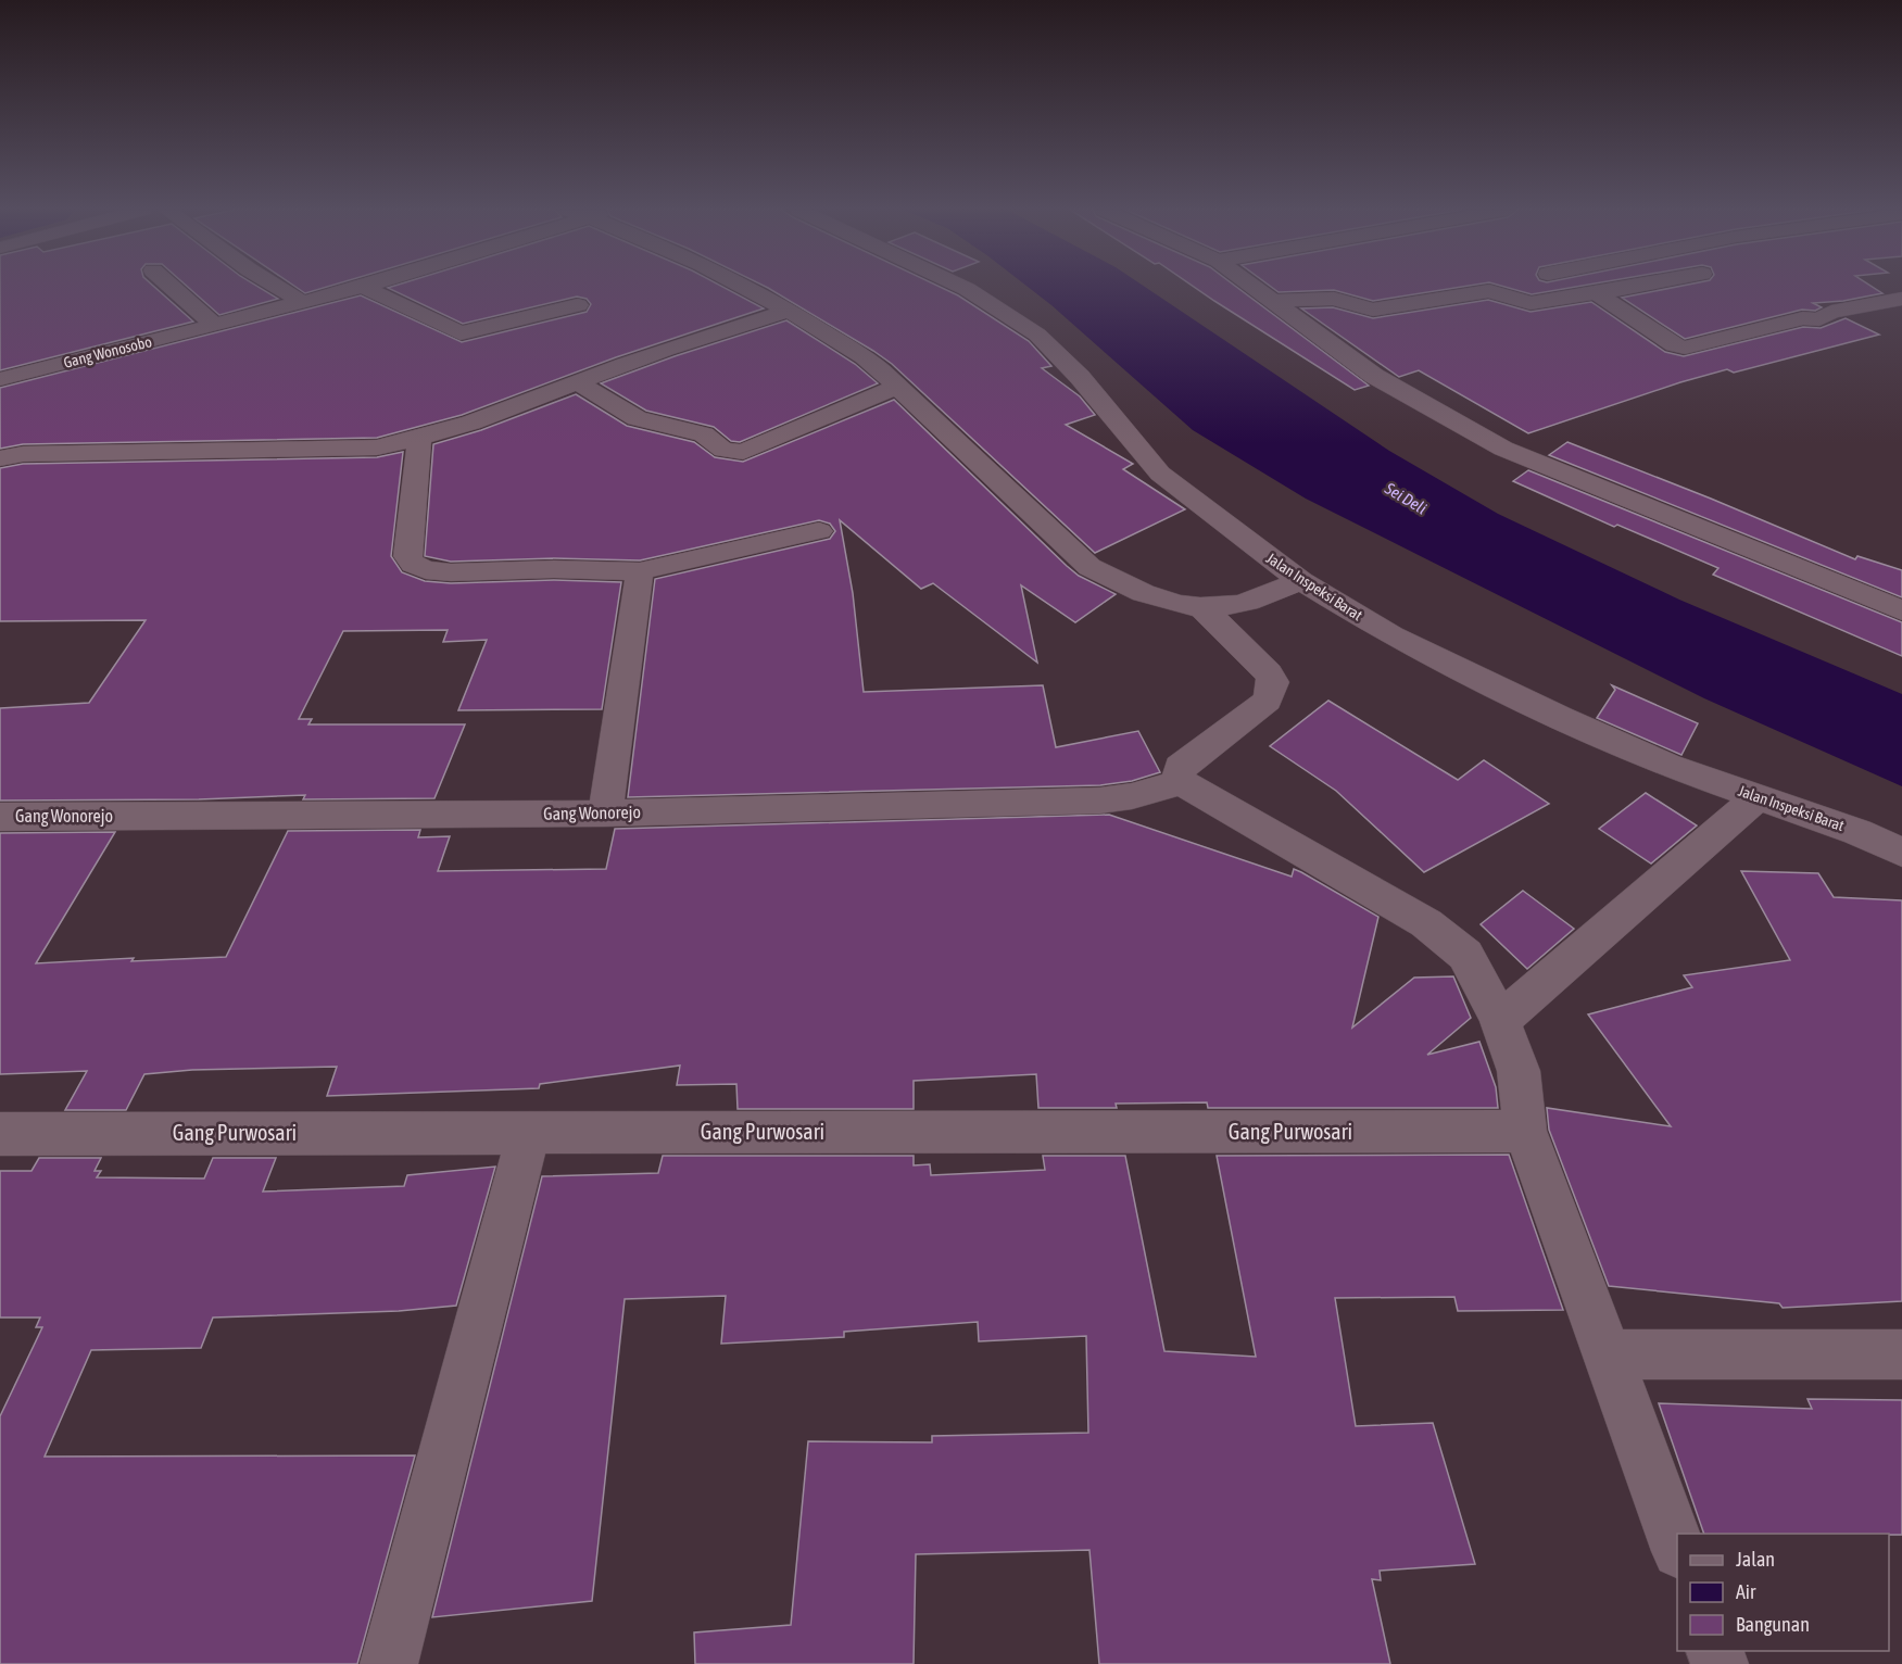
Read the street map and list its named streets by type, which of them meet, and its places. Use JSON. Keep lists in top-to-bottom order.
{
  "streets": {
    "street": [
      "Gang Wonosobo",
      "Jalan Inspeksi Barat",
      "Gang Wonorejo",
      "Gang Purwosari"
    ]
  },
  "water": ["Sei Deli"],
  "legend": ["Jalan", "Air", "Bangunan"]
}
